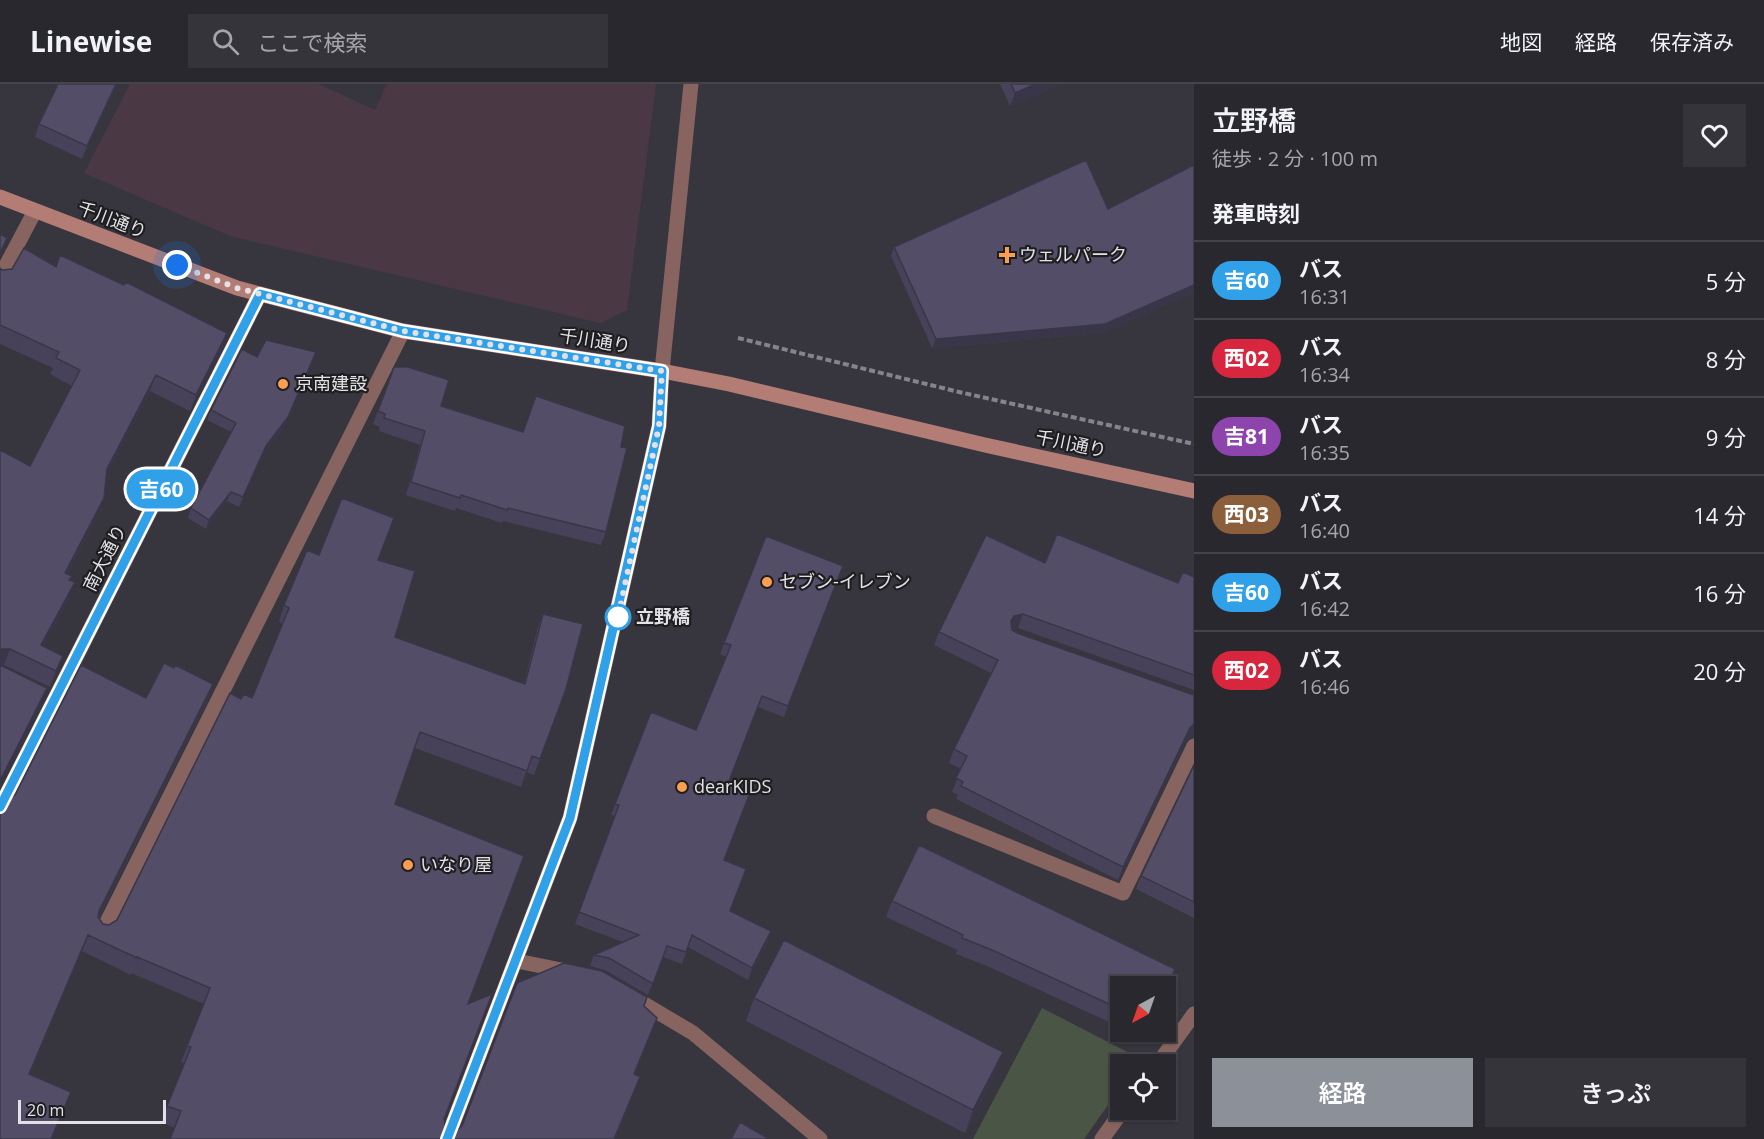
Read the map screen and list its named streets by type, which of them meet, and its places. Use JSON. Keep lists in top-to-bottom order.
{
  "streets": {
    "main road": ["千川通り"],
    "street": ["南大通り"]
  },
  "crossings": [
    ["千川通り", "南大通り"]
  ],
  "places": {
    "health": ["ウェルパーク"],
    "other": [
      "京南建設",
      "セブン-イレブン",
      "立野橋",
      "dearKIDS",
      "いなり屋"
    ]
  },
  "lines": ["bus line 吉60"],
  "scale_bar": "20 m",
  "north": "bottom left",
  "page": {
    "header": "Linewise",
    "search": "ここで検索",
    "nav": ["地図", "経路", "保存済み"],
    "on_map": "吉60",
    "heading": [
      ["立野橋", "徒歩 · 2 分 · 100 m"],
      "発車時刻"
    ],
    "list": [
      {
        "mark": "吉60",
        "name": "バス",
        "note": "16:31",
        "value": "5 分"
      },
      {
        "mark": "西02",
        "name": "バス",
        "note": "16:34",
        "value": "8 分"
      },
      {
        "mark": "吉81",
        "name": "バス",
        "note": "16:35",
        "value": "9 分"
      },
      {
        "mark": "西03",
        "name": "バス",
        "note": "16:40",
        "value": "14 分"
      },
      {
        "mark": "吉60",
        "name": "バス",
        "note": "16:42",
        "value": "16 分"
      },
      {
        "mark": "西02",
        "name": "バス",
        "note": "16:46",
        "value": "20 分"
      }
    ],
    "buttons": ["経路", "きっぷ"],
    "scale": "20 m"
  }
}
